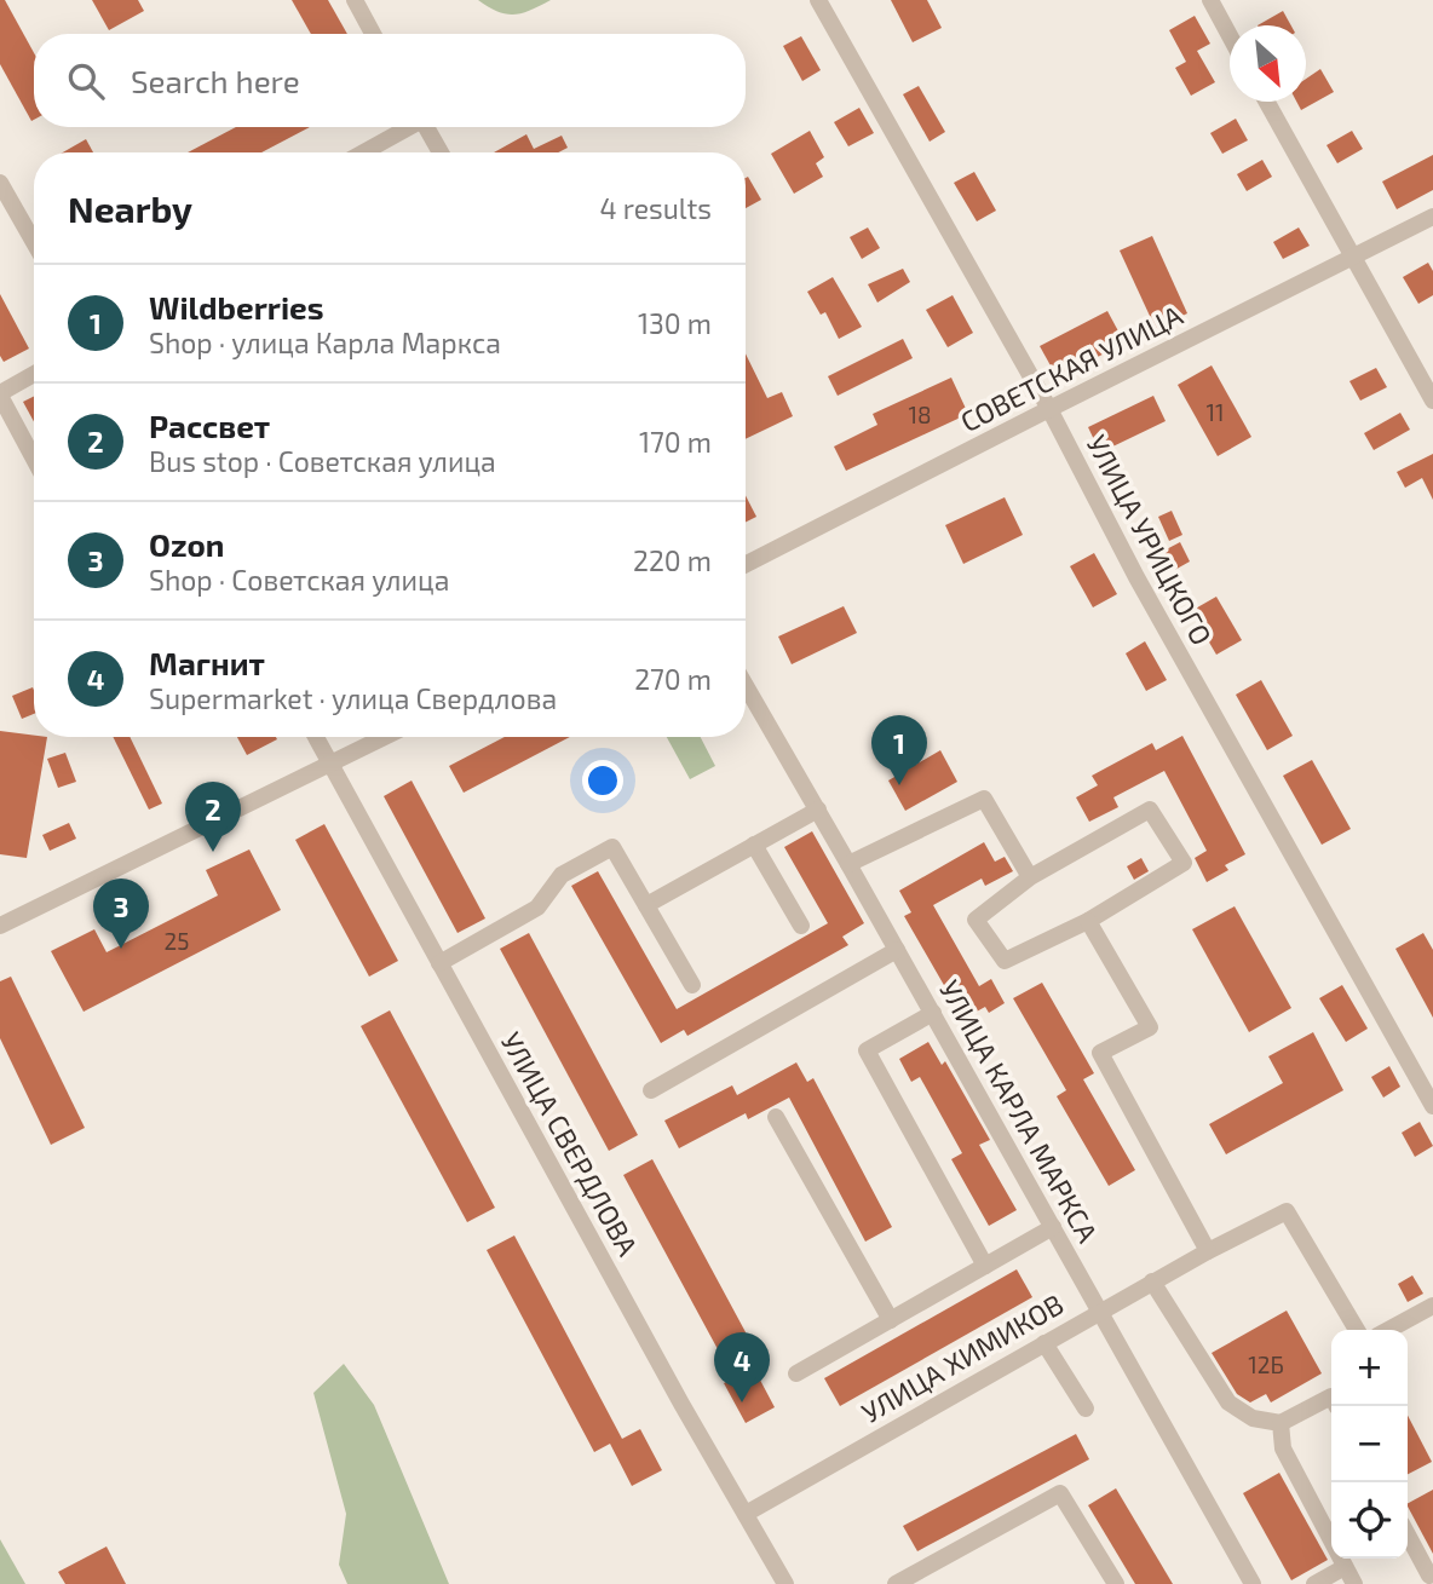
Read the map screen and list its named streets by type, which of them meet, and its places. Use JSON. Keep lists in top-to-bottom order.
{
  "streets": {
    "street": [
      "СОВЕТСКАЯ УЛИЦА",
      "УЛИЦА УРИЦКОГО",
      "УЛИЦА КАРЛА МАРКСА",
      "УЛИЦА СВЕРДЛОВА",
      "УЛИЦА ХИМИКОВ"
    ]
  },
  "crossings": [
    ["СОВЕТСКАЯ УЛИЦА", "УЛИЦА УРИЦКОГО"],
    ["УЛИЦА КАРЛА МАРКСА", "УЛИЦА ХИМИКОВ"],
    ["УЛИЦА СВЕРДЛОВА", "УЛИЦА ХИМИКОВ"]
  ],
  "house_numbers": [
    "11",
    "18",
    "25",
    "12Б"
  ],
  "north": "bottom right",
  "page": {
    "search": "Search here",
    "heading": ["Nearby", "4 results"],
    "list": [
      {
        "mark": "1",
        "name": "Wildberries",
        "note": "Shop · улица Карла Маркса",
        "value": "130 m"
      },
      {
        "mark": "2",
        "name": "Рассвет",
        "note": "Bus stop · Советская улица",
        "value": "170 m"
      },
      {
        "mark": "3",
        "name": "Ozon",
        "note": "Shop · Советская улица",
        "value": "220 m"
      },
      {
        "mark": "4",
        "name": "Магнит",
        "note": "Supermarket · улица Свердлова",
        "value": "270 m"
      }
    ],
    "pins": [
      "1",
      "2",
      "3",
      "4"
    ],
    "map_buttons": ["+", "−"]
  }
}
